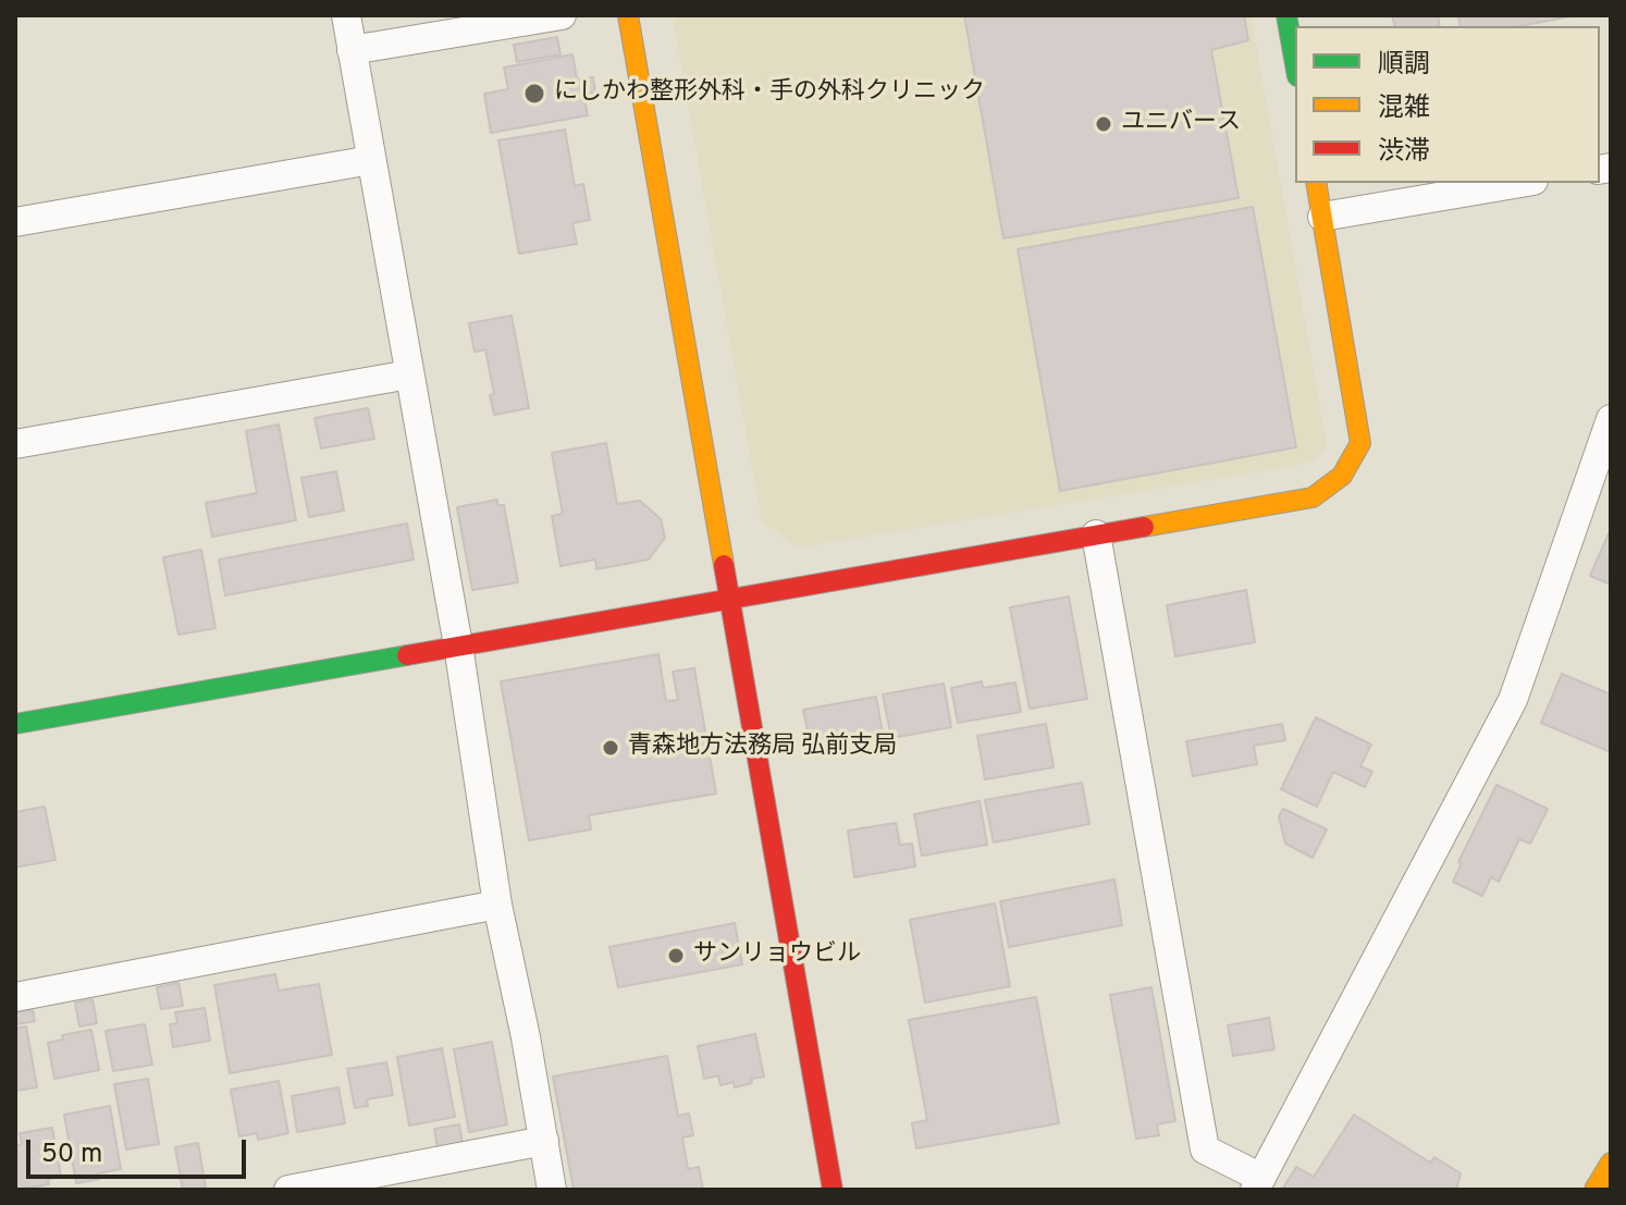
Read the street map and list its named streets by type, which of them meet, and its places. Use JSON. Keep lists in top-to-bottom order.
{
  "places": [
    "にしかわ整形外科・手の外科クリニック",
    "ユニバース",
    "青森地方法務局 弘前支局",
    "サンリョウビル"
  ],
  "legend": ["順調", "混雑", "渋滞"],
  "scale_bar": "50 m"
}
